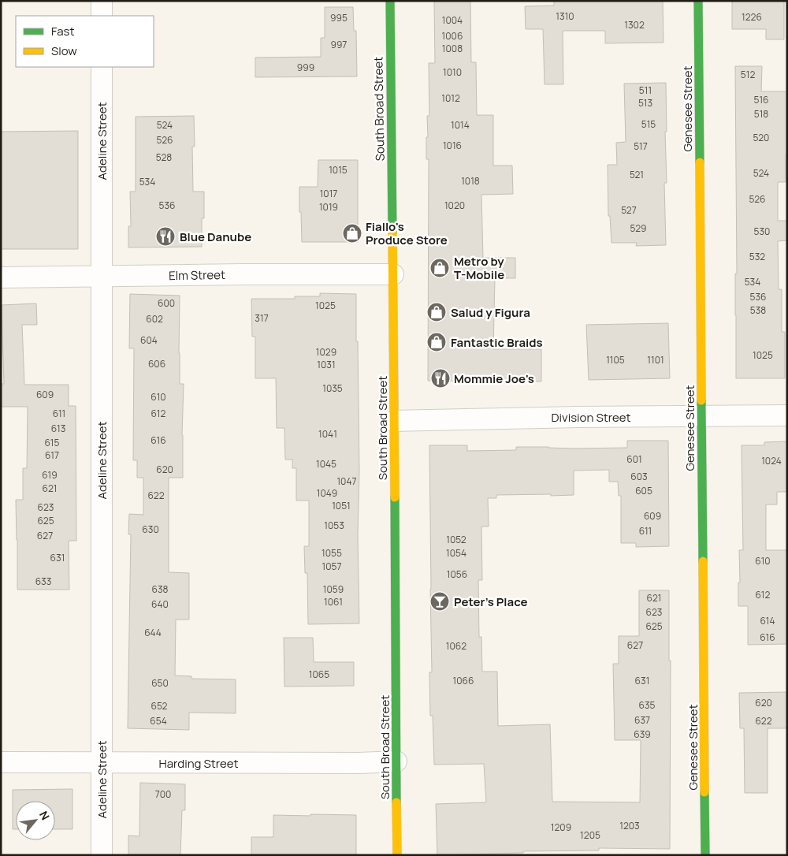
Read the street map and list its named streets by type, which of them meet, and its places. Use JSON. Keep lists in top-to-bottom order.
{
  "streets": {
    "main road": ["South Broad Street", "Genesee Street"],
    "street": [
      "Adeline Street",
      "Elm Street",
      "Division Street",
      "Harding Street"
    ]
  },
  "crossings": [
    ["South Broad Street", "Elm Street"],
    ["South Broad Street", "Division Street"],
    ["South Broad Street", "Harding Street"],
    ["Genesee Street", "Division Street"],
    ["Adeline Street", "Elm Street"],
    ["Adeline Street", "Harding Street"]
  ],
  "places": {
    "shop": [
      "Fiallo's Produce Store",
      "Metro by T-Mobile",
      "Salud y Figura",
      "Fantastic Braids"
    ],
    "restaurant": ["Blue Danube", "Mommie Joe's"],
    "bar": ["Peter's Place"]
  },
  "house_numbers": [
    "1310",
    "1226",
    "995",
    "1004",
    "1302",
    "1006",
    "997",
    "1008",
    "999",
    "1010",
    "512",
    "511",
    "1012",
    "516",
    "513",
    "518",
    "515",
    "524",
    "1014",
    "520",
    "526",
    "1016",
    "517",
    "528",
    "1015",
    "524",
    "521",
    "1018",
    "534",
    "1017",
    "526",
    "536",
    "1020",
    "1019",
    "527",
    "529",
    "530",
    "532",
    "534",
    "536",
    "600",
    "1025",
    "538",
    "317",
    "602",
    "604",
    "1029",
    "1025",
    "1105",
    "1101",
    "606",
    "1031",
    "1035",
    "609",
    "610",
    "611",
    "612",
    "613",
    "1041",
    "616",
    "615",
    "617",
    "601",
    "1024",
    "1045",
    "620",
    "619",
    "603",
    "1047",
    "621",
    "605",
    "1049",
    "622",
    "1051",
    "623",
    "609",
    "625",
    "1053",
    "630",
    "611",
    "627",
    "1052",
    "1055",
    "1054",
    "631",
    "610",
    "1057",
    "1056",
    "633",
    "638",
    "1059",
    "612",
    "621",
    "1061",
    "640",
    "623",
    "614",
    "625",
    "644",
    "616",
    "627",
    "1062",
    "1065",
    "1066",
    "631",
    "650",
    "620",
    "635",
    "652",
    "637",
    "654",
    "622",
    "639",
    "700",
    "1203",
    "1209",
    "1205"
  ],
  "legend": ["Fast", "Slow"],
  "north": "top right"
}
